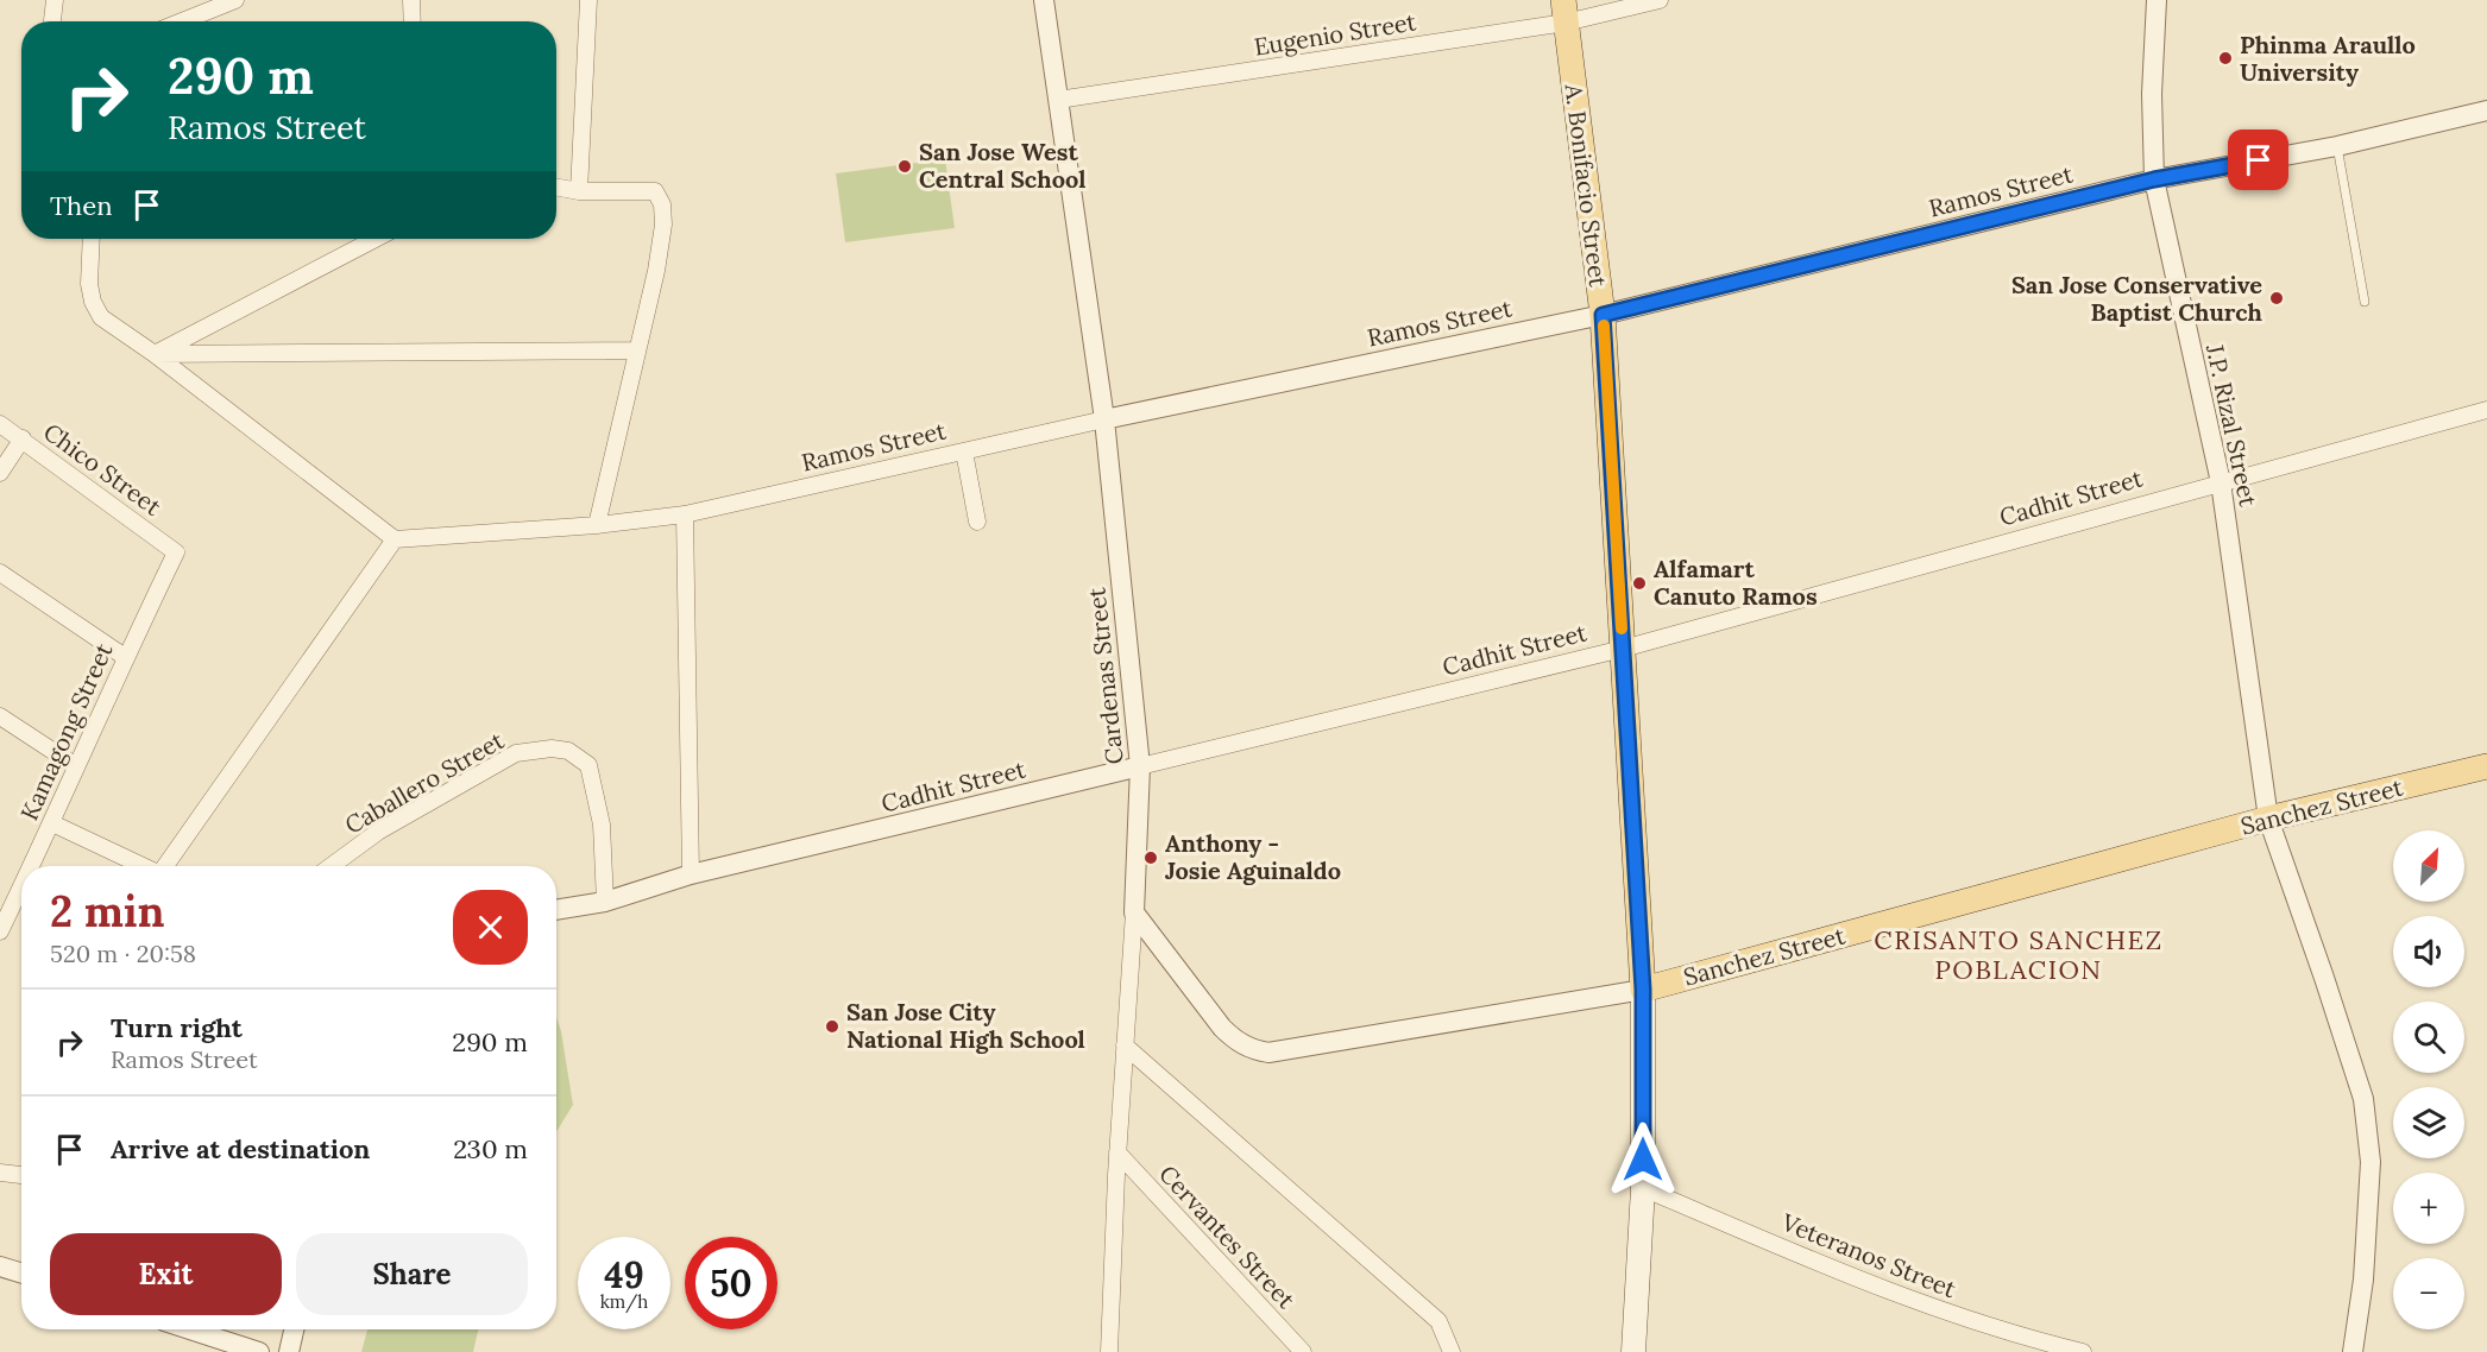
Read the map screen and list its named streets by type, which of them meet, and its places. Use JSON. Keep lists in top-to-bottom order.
{
  "streets": {
    "main road": ["A. Bonifacio Street", "Sanchez Street"],
    "street": [
      "Eugenio Street",
      "Ramos Street",
      "J.P. Rizal Street",
      "Chico Street",
      "Cadhit Street",
      "Cardenas Street",
      "Kamagong Street",
      "Caballero Street",
      "Cervantes Street",
      "Veteranos Street"
    ]
  },
  "crossings": [
    ["Eugenio Street", "A. Bonifacio Street"],
    ["Eugenio Street", "Cardenas Street"],
    ["A. Bonifacio Street", "Ramos Street"],
    ["A. Bonifacio Street", "Cadhit Street"],
    ["A. Bonifacio Street", "Sanchez Street"],
    ["A. Bonifacio Street", "Veteranos Street"],
    ["Ramos Street", "J.P. Rizal Street"],
    ["Ramos Street", "Cardenas Street"],
    ["J.P. Rizal Street", "Cadhit Street"],
    ["J.P. Rizal Street", "Sanchez Street"],
    ["Chico Street", "Kamagong Street"],
    ["Cadhit Street", "Cardenas Street"],
    ["Cadhit Street", "Caballero Street"],
    ["Cardenas Street", "Sanchez Street"],
    ["Cardenas Street", "Cervantes Street"]
  ],
  "districts": ["CRISANTO SANCHEZ POBLACION"],
  "places": [
    "Phinma Araullo University",
    "San Jose West Central School",
    "San Jose Conservative Baptist Church",
    "Alfamart Canuto Ramos",
    "Anthony - Josie Aguinaldo",
    "San Jose City National High School"
  ],
  "north": "top right",
  "page": {
    "turn": ["290 m", "Ramos Street"],
    "then": "Then",
    "map_buttons": ["+", "−"],
    "heading": ["2 min", "520 m · 20:58"],
    "list": [
      {
        "name": "Turn right",
        "note": "Ramos Street",
        "value": "290 m"
      },
      {
        "name": "Arrive at destination",
        "value": "230 m"
      }
    ],
    "buttons": ["Exit", "Share"],
    "speed": "49 km/h",
    "limit": "50"
  }
}
